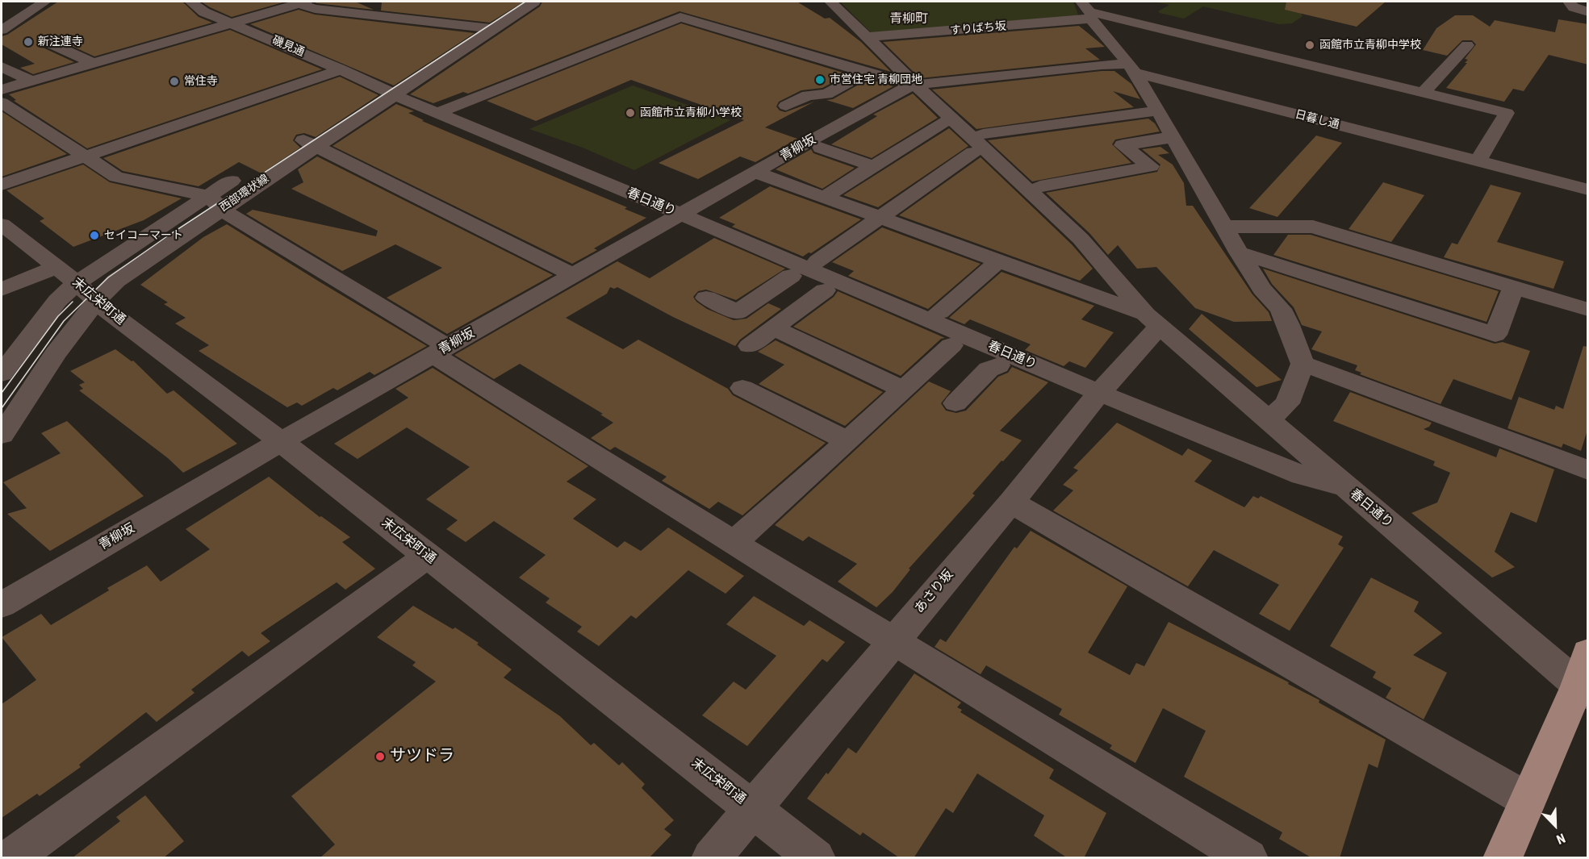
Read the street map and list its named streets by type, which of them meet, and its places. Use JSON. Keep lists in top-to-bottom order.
{
  "streets": {
    "street": [
      "すりばち坂",
      "磯見通",
      "日暮し通",
      "青柳坂",
      "西部環状線",
      "春日通り",
      "末広栄町通",
      "あさり坂"
    ]
  },
  "crossings": [
    ["すりばち坂", "日暮し通"],
    ["磯見通", "西部環状線"],
    ["磯見通", "春日通り"],
    ["日暮し通", "青柳坂"],
    ["青柳坂", "春日通り"],
    ["青柳坂", "末広栄町通"],
    ["西部環状線", "春日通り"],
    ["西部環状線", "末広栄町通"],
    ["春日通り", "あさり坂"],
    ["末広栄町通", "あさり坂"]
  ],
  "districts": ["青柳町"],
  "places": [
    "新注連寺",
    "函館市立青柳中学校",
    "市営住宅 青柳団地",
    "常住寺",
    "函館市立青柳小学校",
    "セイコーマート",
    "サツドラ"
  ],
  "north": "bottom right"
}
